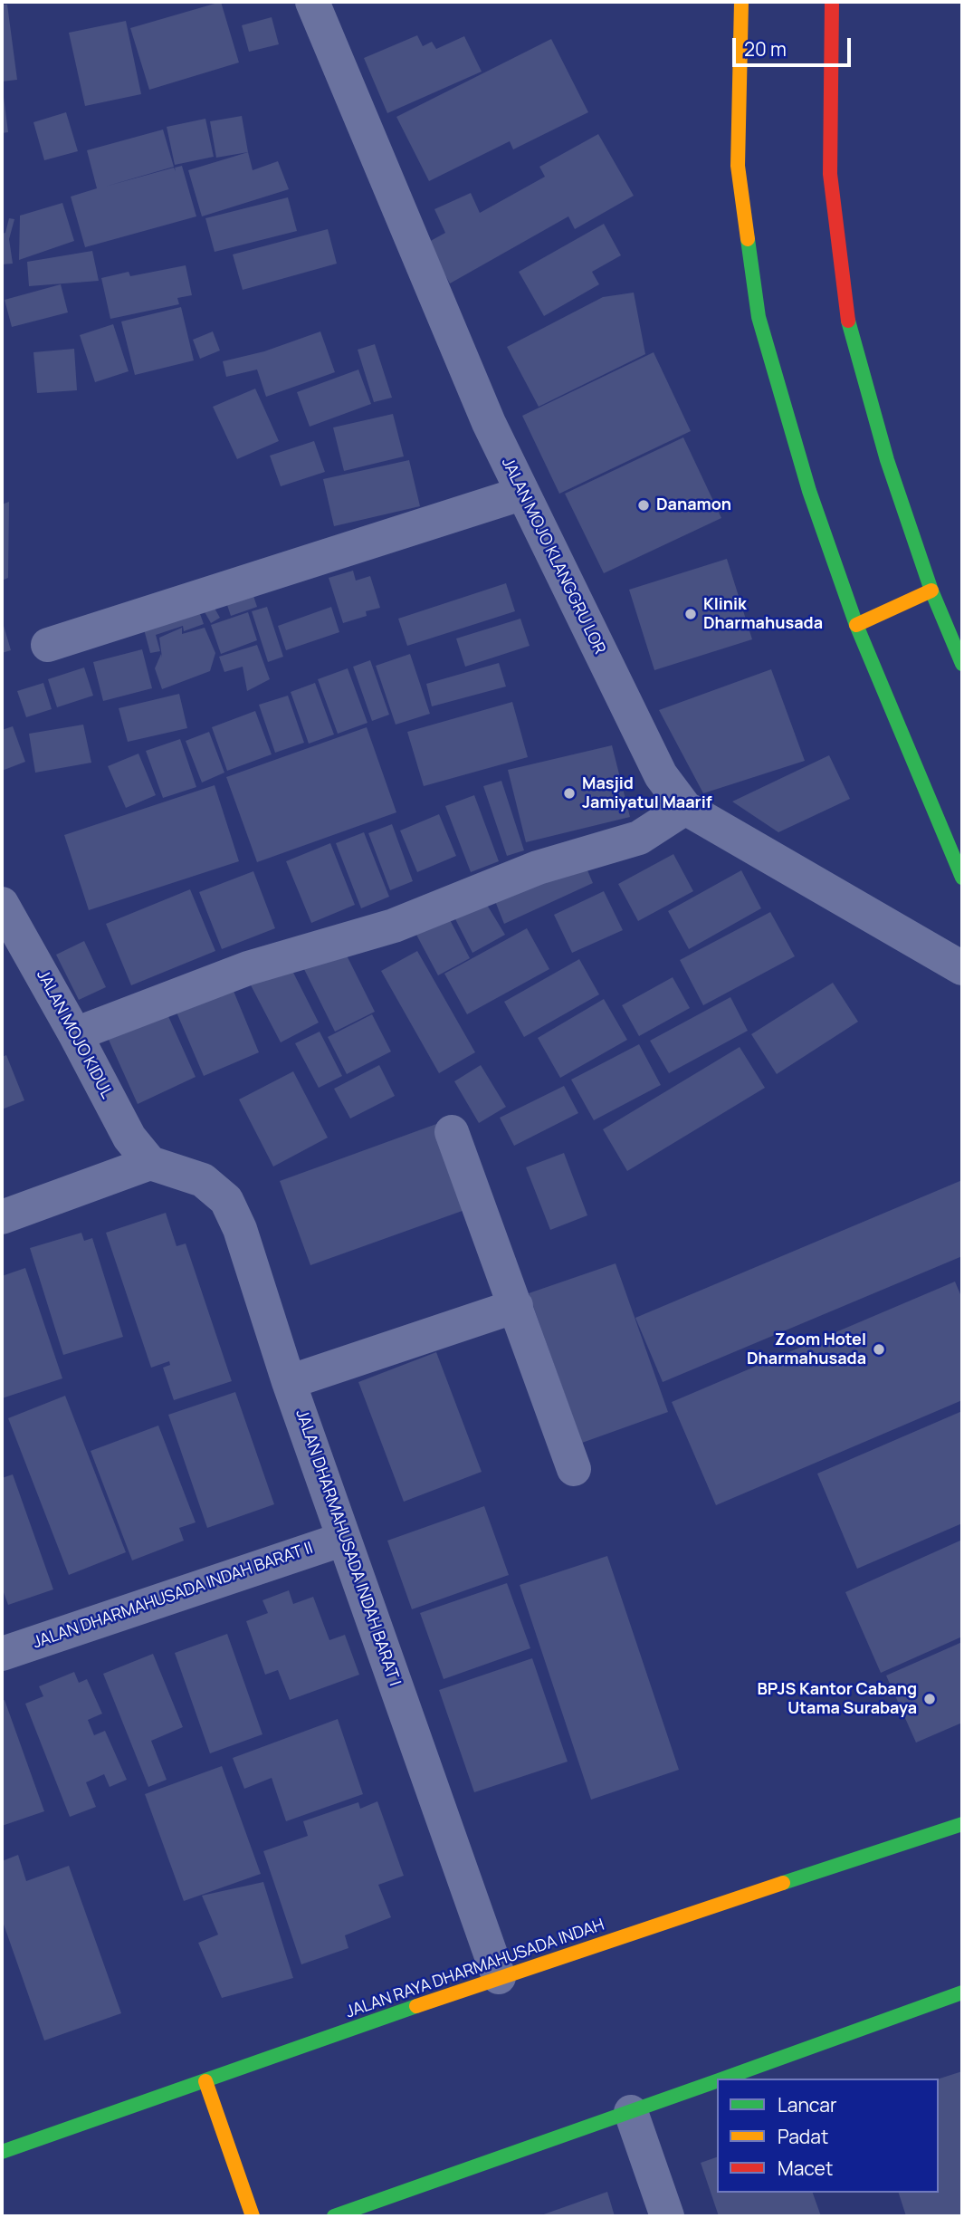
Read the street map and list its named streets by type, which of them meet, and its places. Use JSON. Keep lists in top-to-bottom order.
{
  "streets": {
    "main road": ["JALAN RAYA DHARMAHUSADA INDAH"],
    "street": [
      "JALAN MOJO KLANGGRU LOR",
      "JALAN MOJO KIDUL",
      "JALAN DHARMAHUSADA INDAH BARAT I",
      "JALAN DHARMAHUSADA INDAH BARAT II"
    ]
  },
  "crossings": [
    ["JALAN MOJO KIDUL", "JALAN DHARMAHUSADA INDAH BARAT I"],
    ["JALAN DHARMAHUSADA INDAH BARAT I", "JALAN DHARMAHUSADA INDAH BARAT II"],
    ["JALAN DHARMAHUSADA INDAH BARAT I", "JALAN RAYA DHARMAHUSADA INDAH"]
  ],
  "places": [
    "Danamon",
    "Klinik Dharmahusada",
    "Masjid Jamiyatul Maarif",
    "Zoom Hotel Dharmahusada",
    "BPJS Kantor Cabang Utama Surabaya"
  ],
  "legend": ["Lancar", "Padat", "Macet"],
  "scale_bar": "20 m"
}
